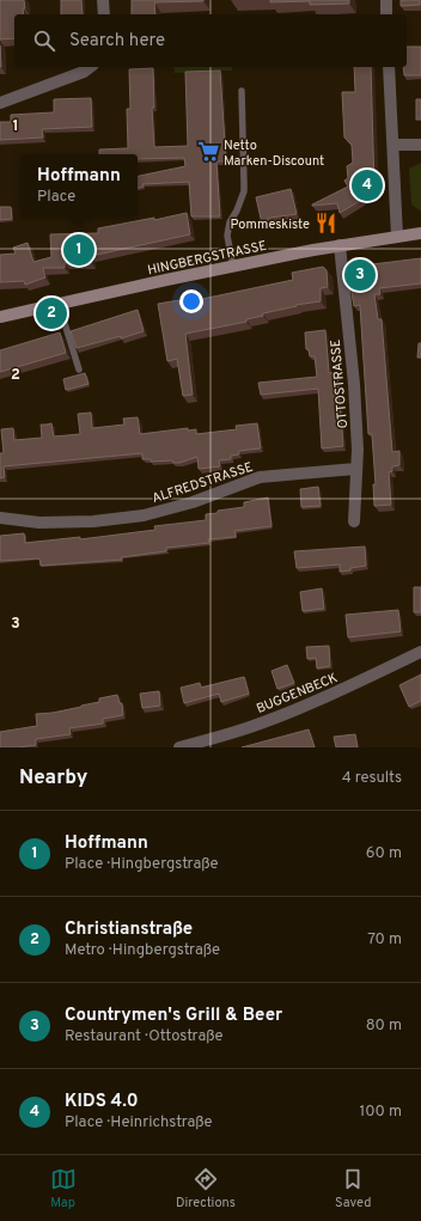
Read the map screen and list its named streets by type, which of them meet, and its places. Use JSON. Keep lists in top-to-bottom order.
{
  "streets": {
    "street": [
      "HINGBERGSTRASSE",
      "OTTOSTRASSE",
      "ALFREDSTRASSE",
      "BUGGENBECK"
    ]
  },
  "crossings": [
    ["HINGBERGSTRASSE", "OTTOSTRASSE"],
    ["OTTOSTRASSE", "ALFREDSTRASSE"]
  ],
  "places": {
    "supermarket": ["Netto Marken-Discount"],
    "restaurant": ["Pommeskiste"]
  },
  "page": {
    "search": "Search here",
    "popup": ["Hoffmann", "Place"],
    "pins": [
      "4",
      "1",
      "3",
      "2"
    ],
    "heading": ["Nearby", "4 results"],
    "list": [
      {
        "mark": "1",
        "name": "Hoffmann",
        "note": "Place · Hingbergstraße",
        "value": "60 m"
      },
      {
        "mark": "2",
        "name": "Christianstraße",
        "note": "Metro · Hingbergstraße",
        "value": "70 m"
      },
      {
        "mark": "3",
        "name": "Countrymen's Grill & Beer",
        "note": "Restaurant · Ottostraße",
        "value": "80 m"
      },
      {
        "mark": "4",
        "name": "KIDS 4.0",
        "note": "Place · Heinrichstraße",
        "value": "100 m"
      }
    ],
    "nav": ["Map", "Directions", "Saved"]
  },
  "grid": {
    "rows": ["1", "2", "3"]
  }
}
